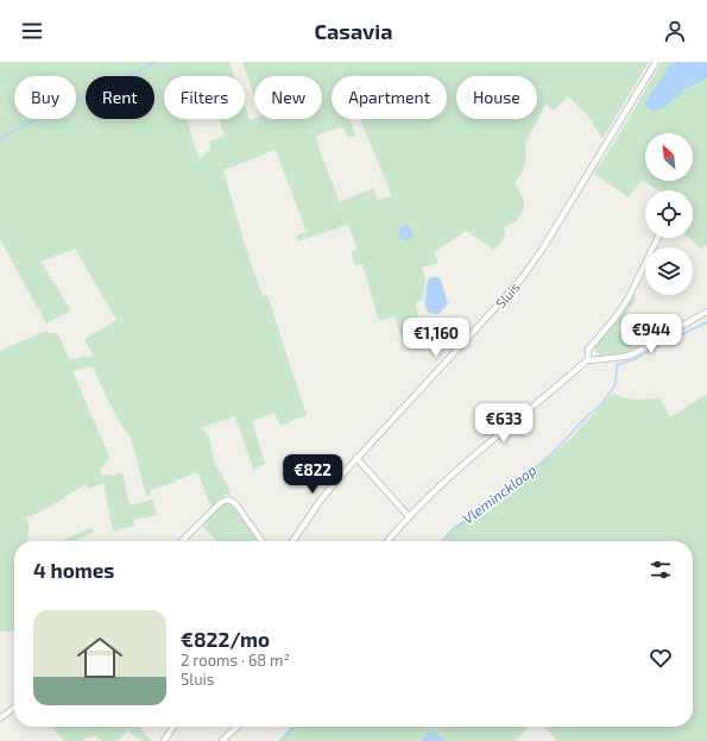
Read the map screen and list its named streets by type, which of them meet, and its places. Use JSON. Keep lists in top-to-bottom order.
{
  "streets": {
    "street": ["Sluis"]
  },
  "water": ["Vleminckloop"],
  "north": "top left",
  "page": {
    "header": "Casavia",
    "chip": [
      "Buy",
      "Rent",
      "Filters",
      "New",
      "Apartment",
      "House"
    ],
    "price": [
      "€944",
      "€1,160",
      "€633",
      "€822"
    ],
    "heading": "4 homes",
    "list": [
      {
        "name": "€822/mo",
        "note": "2 rooms · 68 m² · Sluis"
      }
    ]
  }
}
